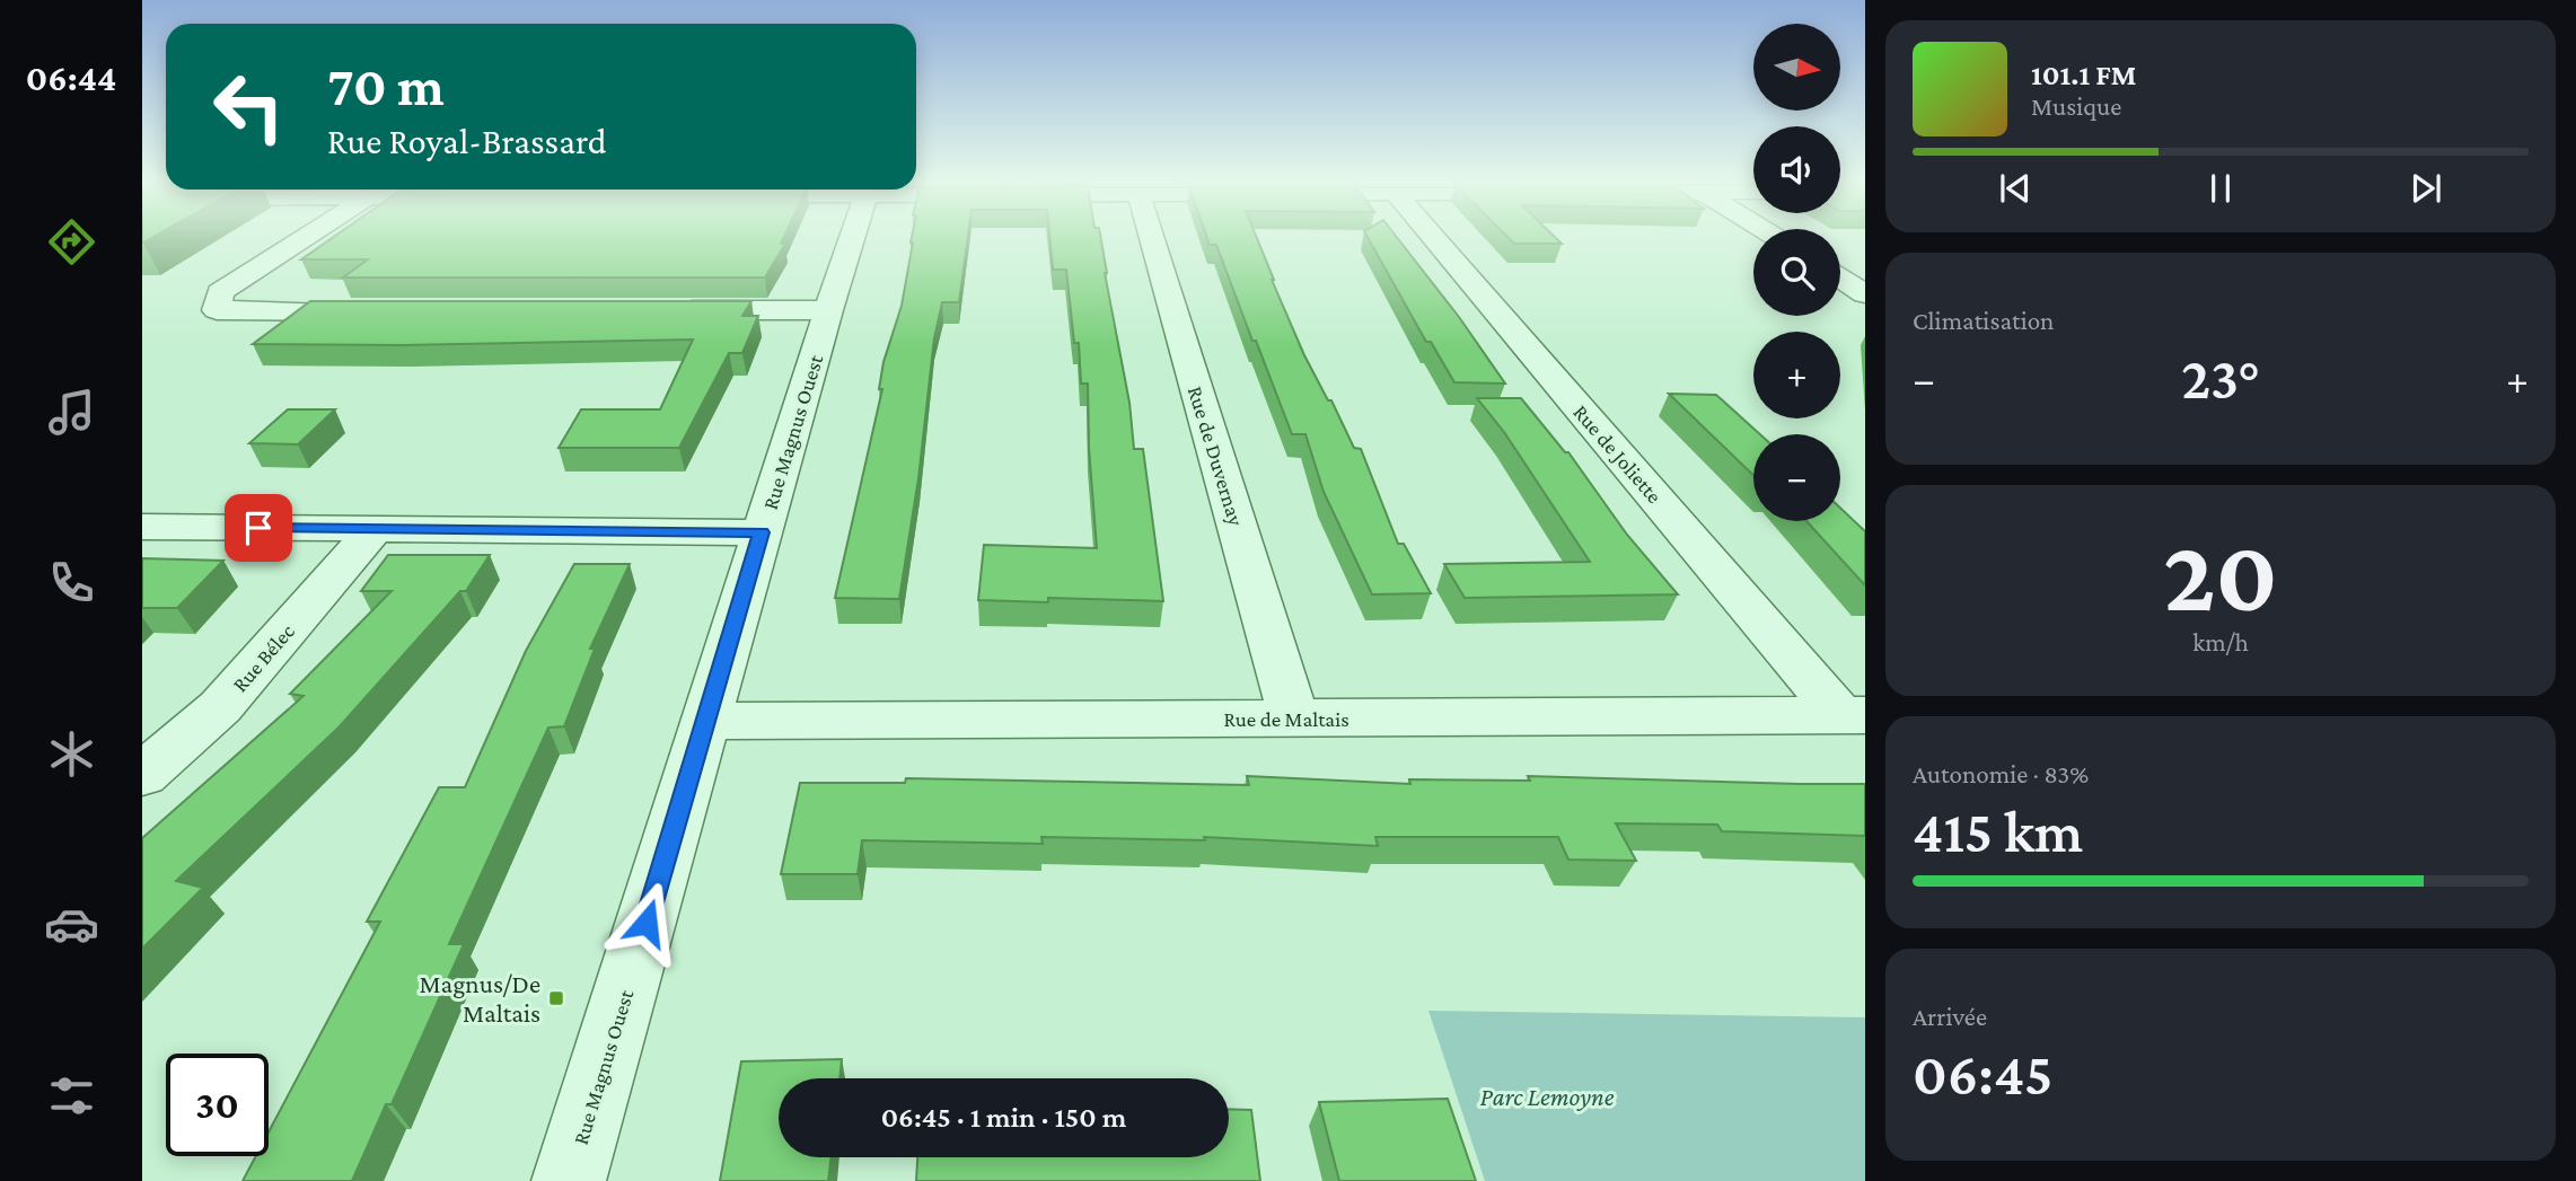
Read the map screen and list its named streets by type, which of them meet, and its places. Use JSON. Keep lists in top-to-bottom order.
{
  "streets": {
    "street": [
      "Rue Magnus Ouest",
      "Rue de Joliette",
      "Rue de Duvernay",
      "Rue Bélec",
      "Rue de Maltais"
    ]
  },
  "crossings": [
    ["Rue Magnus Ouest", "Rue de Maltais"],
    ["Rue de Joliette", "Rue de Maltais"],
    ["Rue de Duvernay", "Rue de Maltais"]
  ],
  "parks": ["Parc Lemoyne"],
  "places": {
    "transit": ["Magnus/De Maltais"]
  },
  "north": "right",
  "page": {
    "tabs": "06:44",
    "map_buttons": ["+", "−"],
    "turn": ["70 m", "Rue Royal-Brassard"],
    "song": ["101.1 FM", "Musique"],
    "tile": [
      "Climatisation",
      ["20", "km/h"],
      ["Autonomie · 83%", "415 km"],
      ["Arrivée", "06:45"]
    ],
    "heat": ["−", "23°", "+"],
    "limit": "30",
    "trip": "06:45 · 1 min · 150 m"
  }
}
